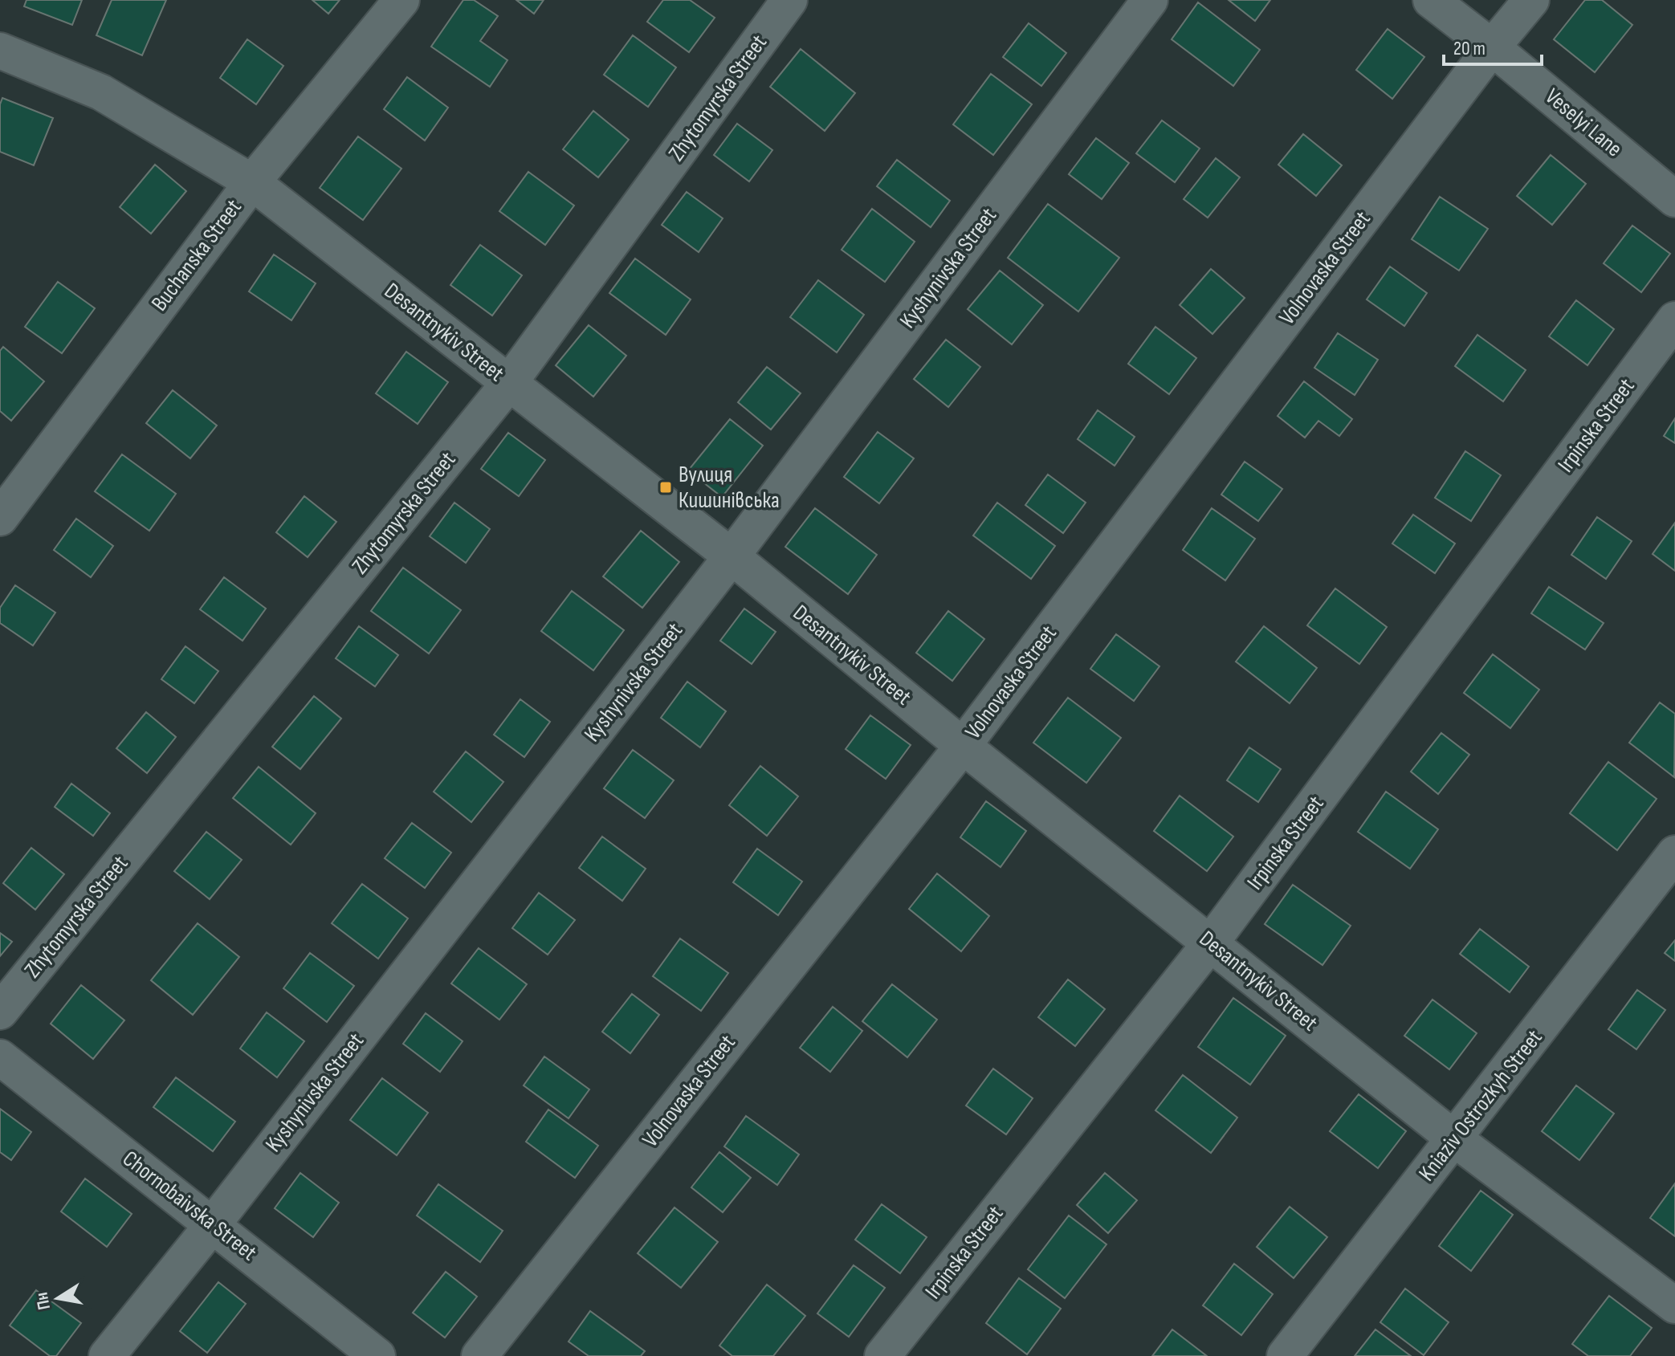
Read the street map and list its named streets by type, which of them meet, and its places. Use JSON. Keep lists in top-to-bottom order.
{
  "streets": {
    "street": [
      "Zhytomyrska Street",
      "Veselyi Lane",
      "Buchanska Street",
      "Kyshynivska Street",
      "Volnovaska Street",
      "Desantnykiv Street",
      "Irpinska Street",
      "Kniaziv Ostrozkyh Street",
      "Chornobaivska Street"
    ]
  },
  "crossings": [
    ["Zhytomyrska Street", "Desantnykiv Street"],
    ["Veselyi Lane", "Volnovaska Street"],
    ["Buchanska Street", "Desantnykiv Street"],
    ["Kyshynivska Street", "Desantnykiv Street"],
    ["Kyshynivska Street", "Chornobaivska Street"],
    ["Volnovaska Street", "Desantnykiv Street"],
    ["Desantnykiv Street", "Irpinska Street"],
    ["Desantnykiv Street", "Kniaziv Ostrozkyh Street"]
  ],
  "places": {
    "transit": ["Вулиця Кишинівська"]
  },
  "scale_bar": "20 m",
  "north": "left"
}
